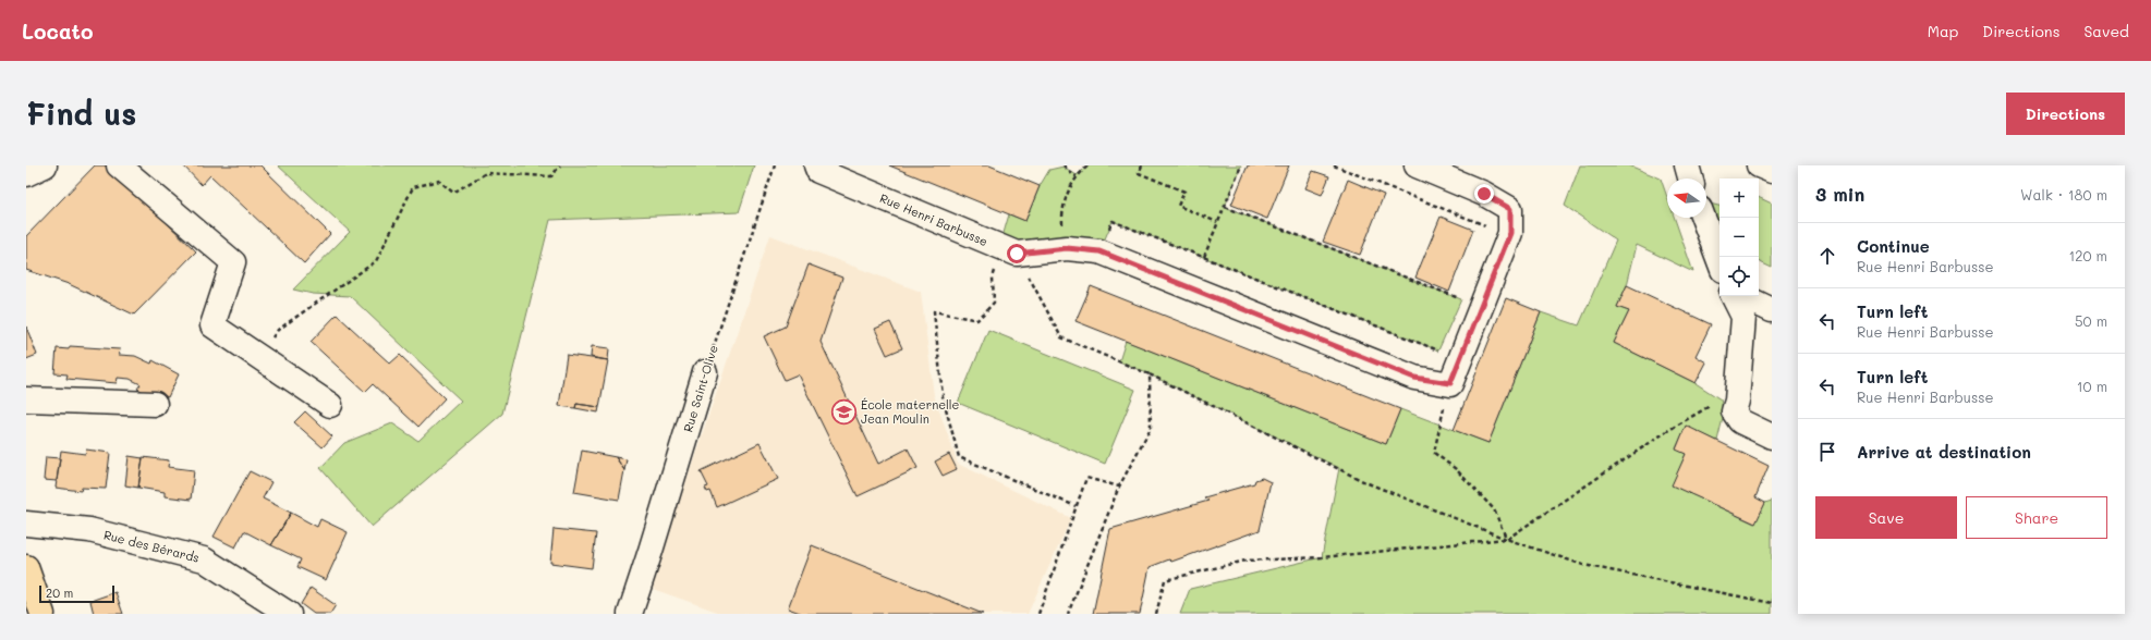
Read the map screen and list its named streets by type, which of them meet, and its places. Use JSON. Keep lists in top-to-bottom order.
{
  "streets": {
    "street": ["Rue Henri Barbusse", "Rue Saint-Olive", "Rue des Bérards"]
  },
  "places": {
    "school or university": ["École maternelle Jean Moulin"]
  },
  "scale_bar": "20 m",
  "north": "left",
  "page": {
    "header": "Locato",
    "nav": ["Map", "Directions", "Saved"],
    "buttons": [
      "Directions",
      ["Save", "Share"]
    ],
    "title": "Find us",
    "heading": ["3 min", "Walk · 180 m"],
    "map_buttons": ["+", "−"],
    "list": [
      ["Continue", "Rue Henri Barbusse", "120 m"],
      ["Turn left", "Rue Henri Barbusse", "50 m"],
      ["Turn left", "Rue Henri Barbusse", "10 m"],
      "Arrive at destination"
    ],
    "scale": "20 m"
  }
}
